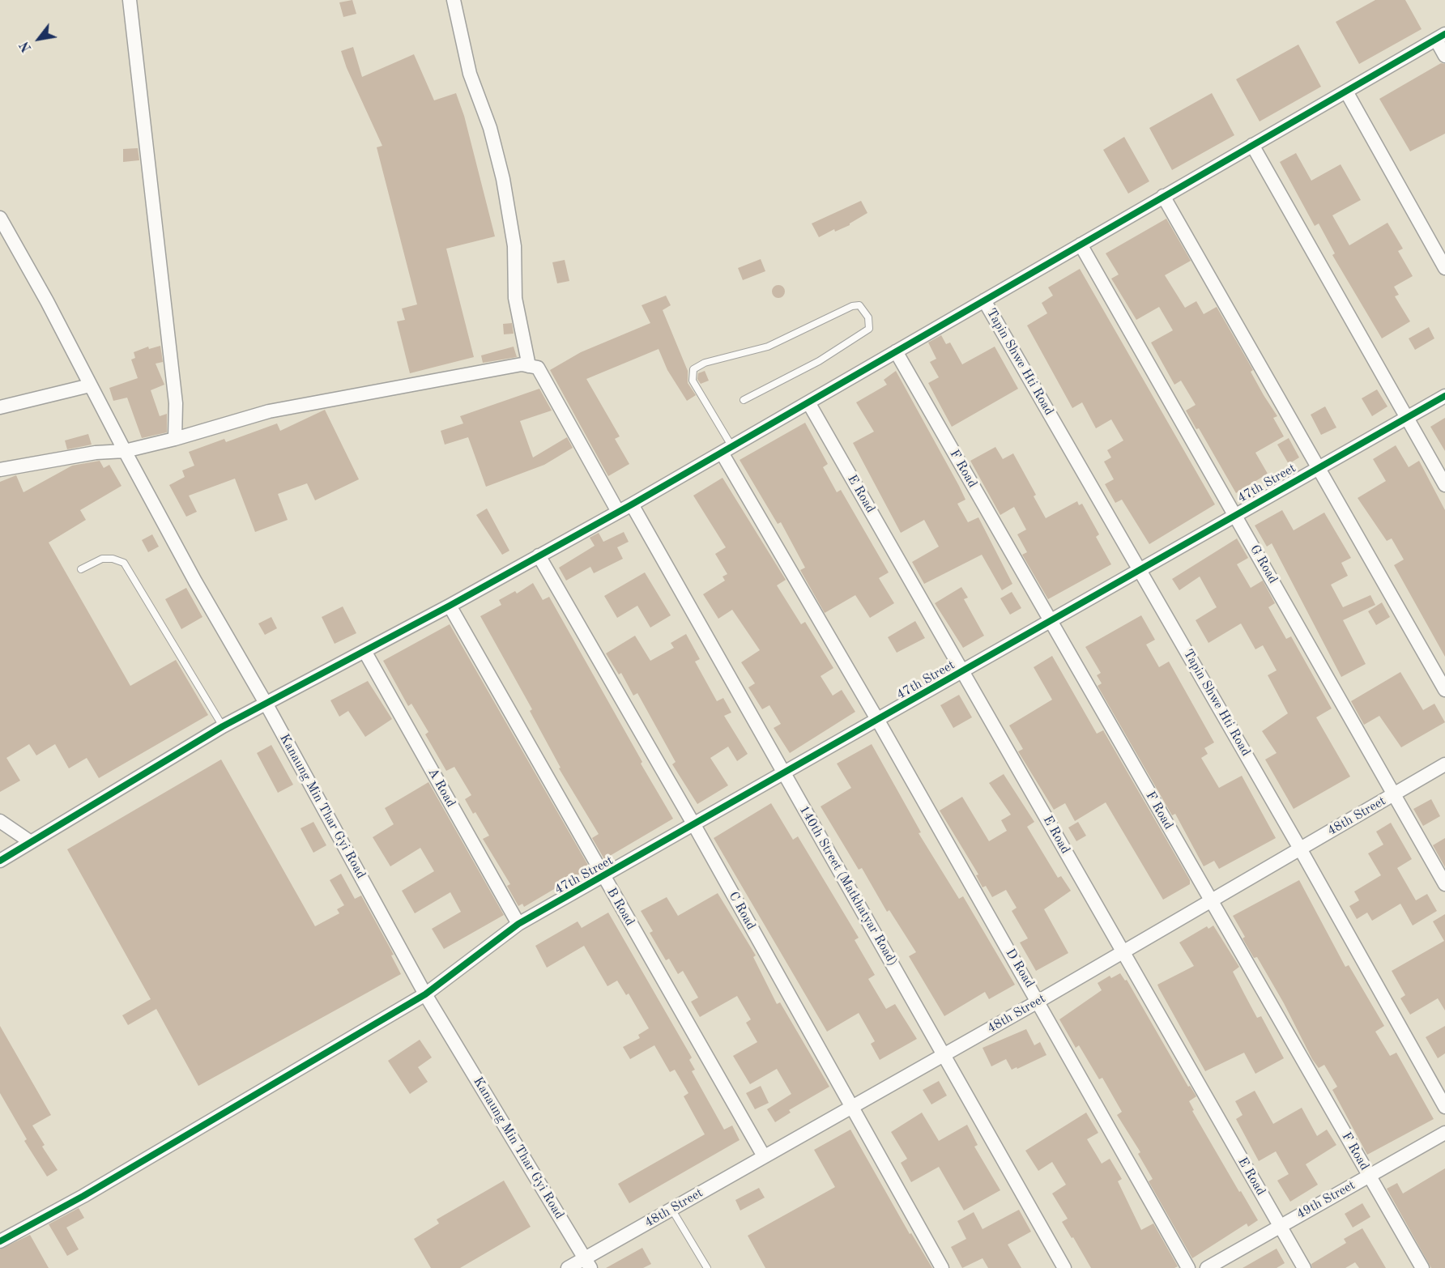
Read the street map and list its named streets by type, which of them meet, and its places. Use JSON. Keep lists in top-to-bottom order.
{
  "streets": {
    "street": [
      "Tapin Shwe Hti Road",
      "F Road",
      "47th Street",
      "E Road",
      "G Road",
      "A Road",
      "Kanaung Min Thar Gyi Road",
      "48th Street",
      "140th Street (Matkhatyar Road)",
      "B Road",
      "C Road",
      "D Road",
      "49th Street"
    ]
  },
  "crossings": [
    ["Tapin Shwe Hti Road", "47th Street"],
    ["Tapin Shwe Hti Road", "48th Street"],
    ["F Road", "47th Street"],
    ["F Road", "48th Street"],
    ["F Road", "49th Street"],
    ["47th Street", "E Road"],
    ["47th Street", "G Road"],
    ["47th Street", "A Road"],
    ["47th Street", "Kanaung Min Thar Gyi Road"],
    ["47th Street", "140th Street (Matkhatyar Road)"],
    ["47th Street", "B Road"],
    ["47th Street", "C Road"],
    ["47th Street", "D Road"],
    ["E Road", "48th Street"],
    ["E Road", "49th Street"],
    ["G Road", "48th Street"],
    ["Kanaung Min Thar Gyi Road", "48th Street"],
    ["48th Street", "140th Street (Matkhatyar Road)"],
    ["48th Street", "B Road"],
    ["48th Street", "C Road"],
    ["48th Street", "D Road"]
  ],
  "north": "bottom left"
}
